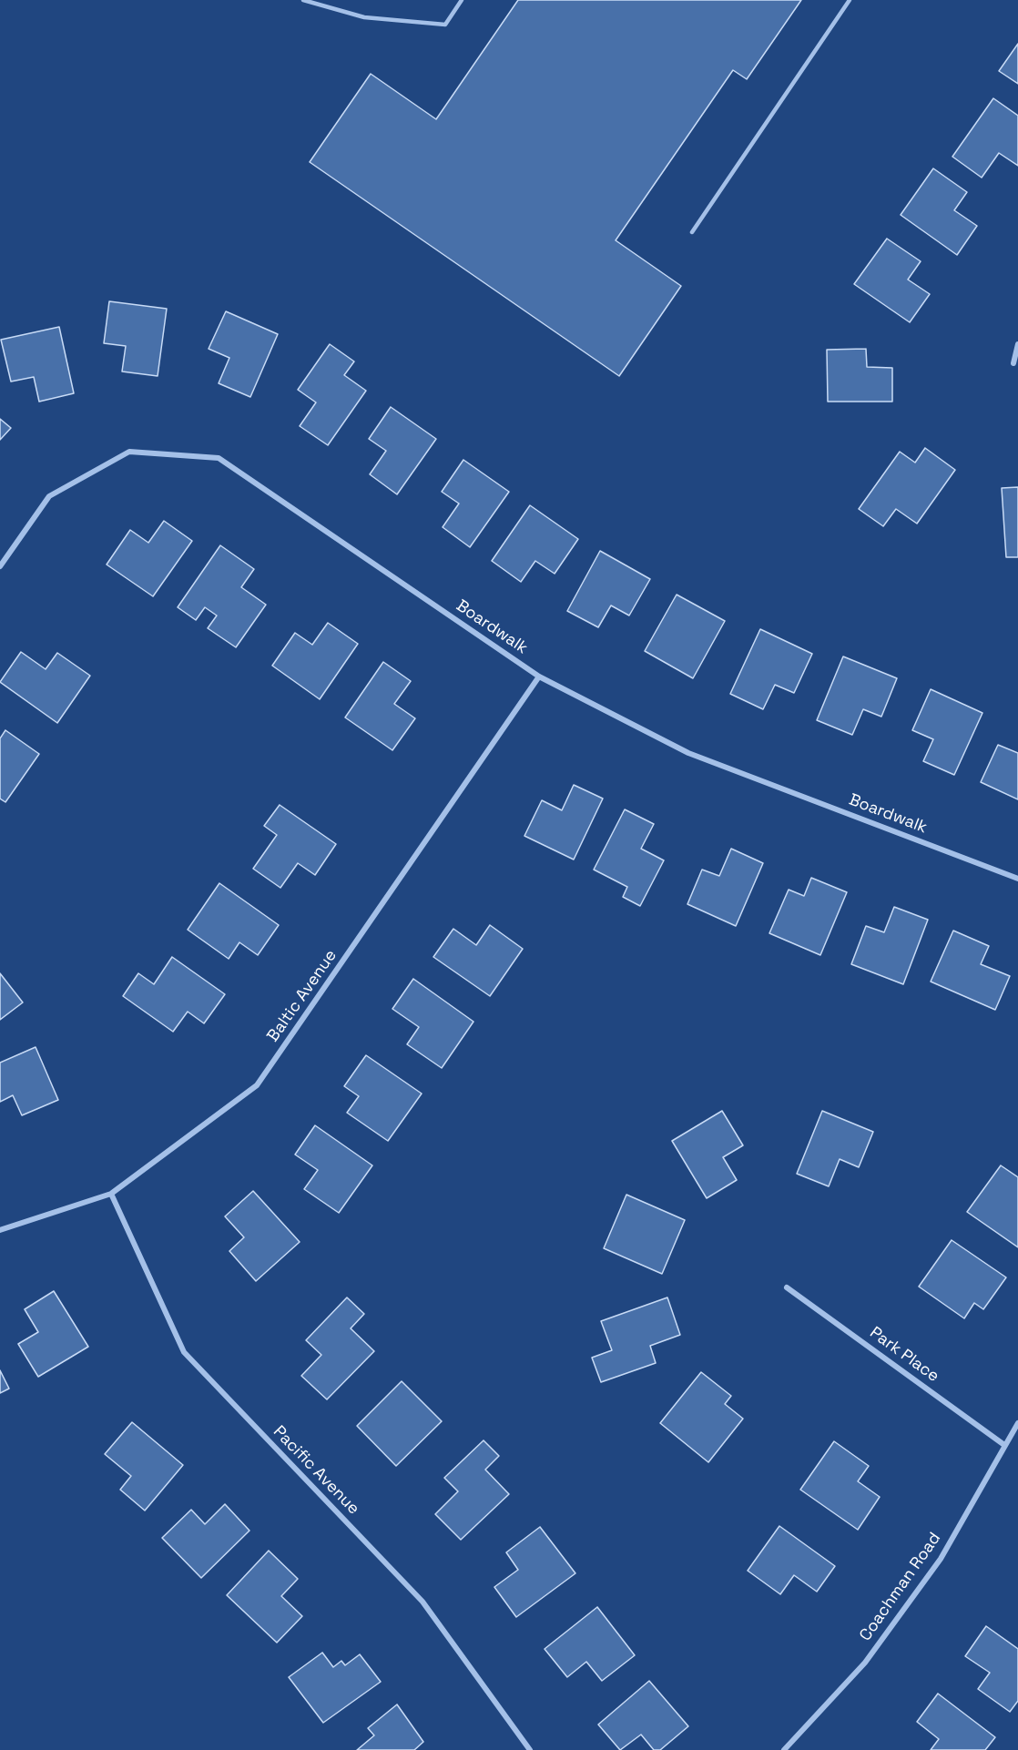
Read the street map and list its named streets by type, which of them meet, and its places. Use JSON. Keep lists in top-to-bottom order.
{
  "streets": {
    "street": [
      "Boardwalk",
      "Baltic Avenue",
      "Park Place",
      "Pacific Avenue",
      "Coachman Road"
    ]
  },
  "crossings": [
    ["Boardwalk", "Baltic Avenue"],
    ["Baltic Avenue", "Pacific Avenue"],
    ["Park Place", "Coachman Road"]
  ]
}
